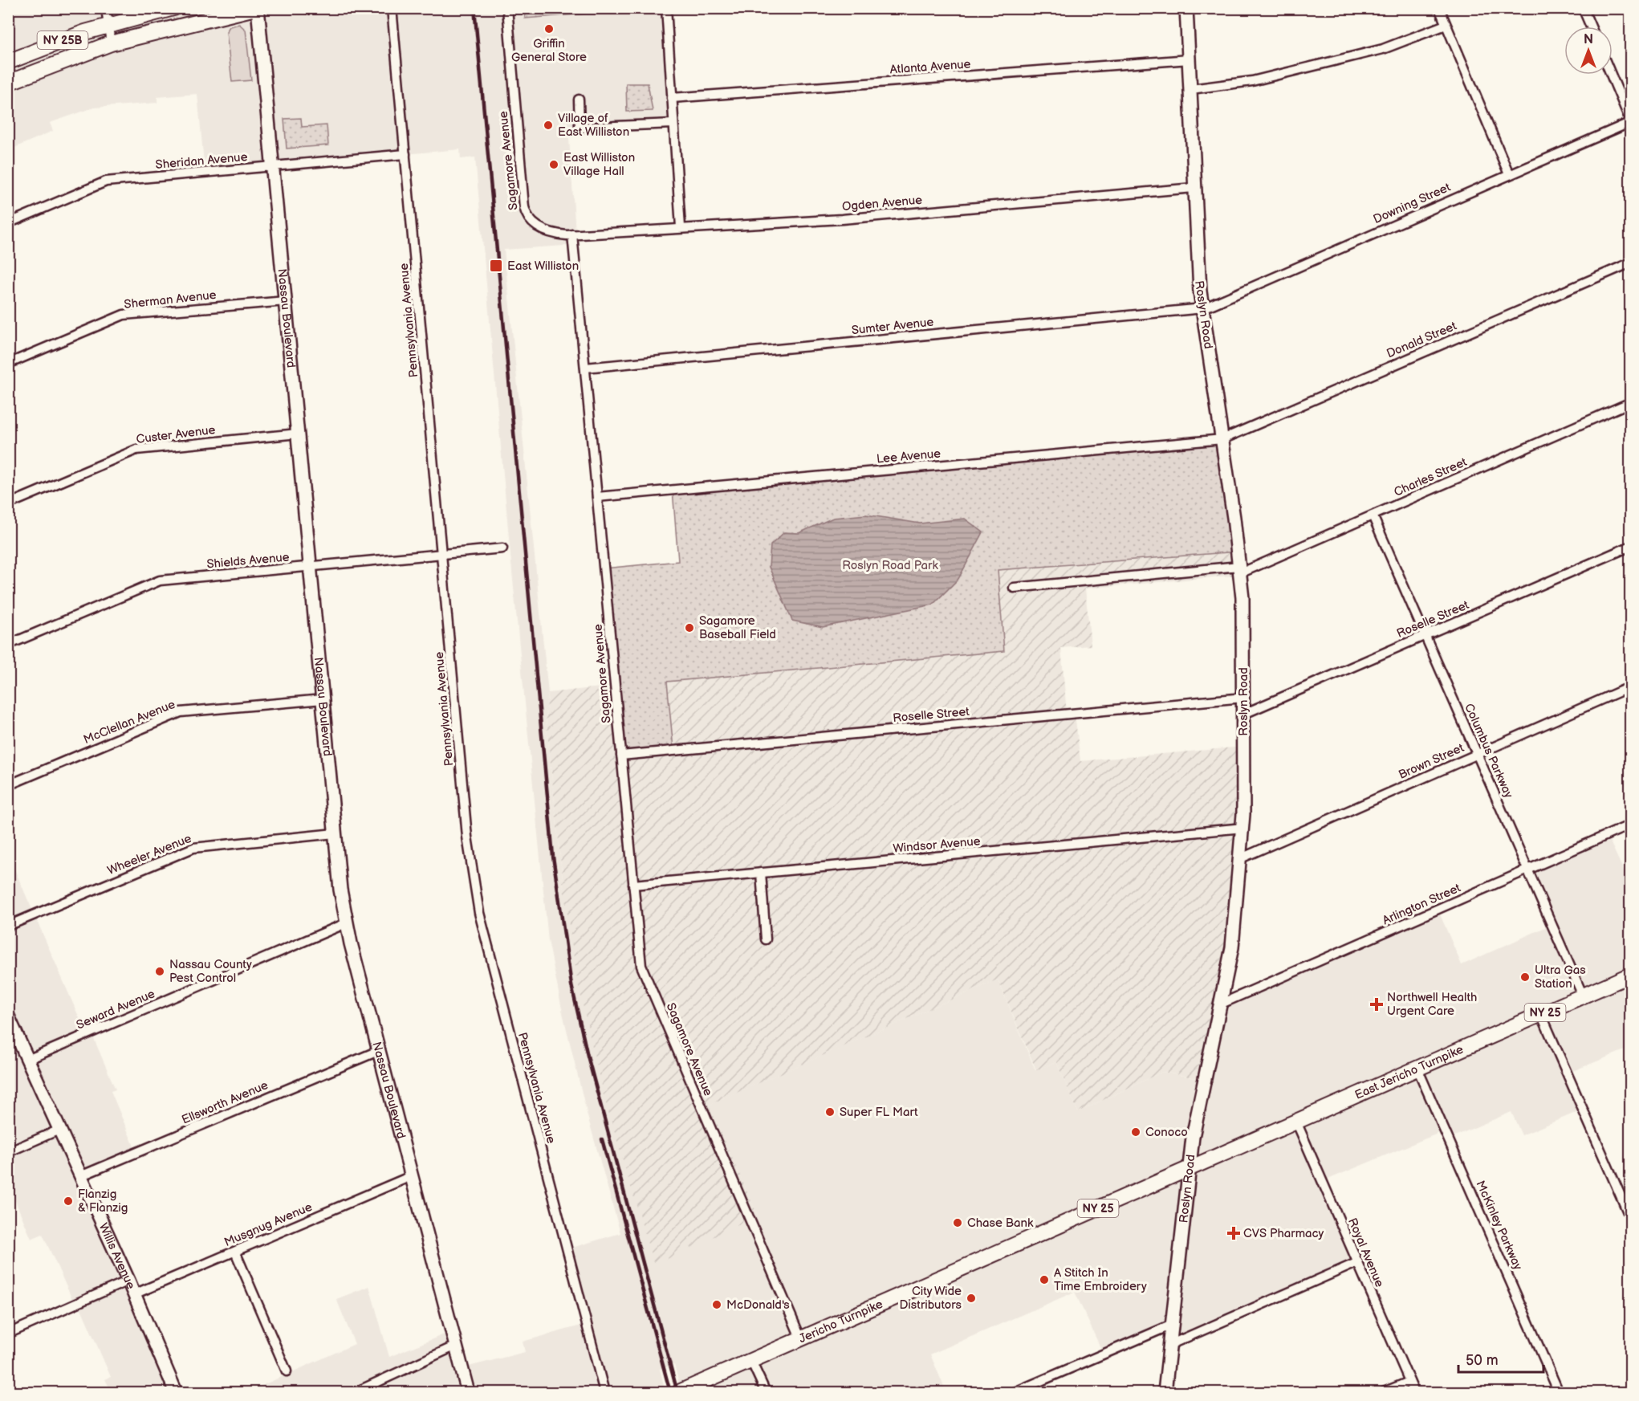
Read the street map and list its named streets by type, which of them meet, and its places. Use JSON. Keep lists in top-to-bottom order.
{
  "streets": {
    "main road": [
      "NY 25B",
      "Roslyn Road",
      "Nassau Boulevard",
      "NY 25",
      "East Jericho Turnpike",
      "Willis Avenue",
      "Jericho Turnpike"
    ],
    "street": [
      "Atlanta Avenue",
      "Sheridan Avenue",
      "Sagamore Avenue",
      "Ogden Avenue",
      "Downing Street",
      "Sherman Avenue",
      "Pennsylvania Avenue",
      "Sumter Avenue",
      "Donald Street",
      "Custer Avenue",
      "Lee Avenue",
      "Charles Street",
      "Shields Avenue",
      "Roselle Street",
      "McClellan Avenue",
      "Columbus Parkway",
      "Brown Street",
      "Windsor Avenue",
      "Wheeler Avenue",
      "Arlington Street",
      "Seward Avenue",
      "Ellsworth Avenue",
      "Musgnug Avenue",
      "McKinley Parkway",
      "Royal Avenue"
    ]
  },
  "crossings": [
    ["NY 25B", "Nassau Boulevard"],
    ["Atlanta Avenue", "Roslyn Road"],
    ["Sheridan Avenue", "Nassau Boulevard"],
    ["Sheridan Avenue", "Pennsylvania Avenue"],
    ["Sagamore Avenue", "Ogden Avenue"],
    ["Sagamore Avenue", "Sumter Avenue"],
    ["Sagamore Avenue", "Lee Avenue"],
    ["Sagamore Avenue", "Roselle Street"],
    ["Sagamore Avenue", "Windsor Avenue"],
    ["Sagamore Avenue", "Jericho Turnpike"],
    ["Ogden Avenue", "Roslyn Road"],
    ["Downing Street", "Roslyn Road"],
    ["Downing Street", "Sumter Avenue"],
    ["Sherman Avenue", "Nassau Boulevard"],
    ["Roslyn Road", "Sumter Avenue"],
    ["Roslyn Road", "Donald Street"],
    ["Roslyn Road", "Lee Avenue"],
    ["Roslyn Road", "Charles Street"],
    ["Roslyn Road", "Roselle Street"],
    ["Roslyn Road", "Brown Street"],
    ["Roslyn Road", "Windsor Avenue"],
    ["Roslyn Road", "Arlington Street"],
    ["Roslyn Road", "East Jericho Turnpike"],
    ["Roslyn Road", "Jericho Turnpike"],
    ["Nassau Boulevard", "Custer Avenue"],
    ["Nassau Boulevard", "Shields Avenue"],
    ["Nassau Boulevard", "McClellan Avenue"],
    ["Nassau Boulevard", "Wheeler Avenue"],
    ["Nassau Boulevard", "Seward Avenue"],
    ["Nassau Boulevard", "Ellsworth Avenue"],
    ["Nassau Boulevard", "Musgnug Avenue"],
    ["Pennsylvania Avenue", "Shields Avenue"],
    ["Donald Street", "Lee Avenue"],
    ["Charles Street", "Columbus Parkway"],
    ["Roselle Street", "Columbus Parkway"],
    ["Columbus Parkway", "Brown Street"],
    ["Columbus Parkway", "Arlington Street"],
    ["Columbus Parkway", "East Jericho Turnpike"],
    ["Seward Avenue", "Willis Avenue"],
    ["East Jericho Turnpike", "McKinley Parkway"],
    ["East Jericho Turnpike", "Royal Avenue"],
    ["East Jericho Turnpike", "Jericho Turnpike"],
    ["Ellsworth Avenue", "Willis Avenue"],
    ["Musgnug Avenue", "Willis Avenue"]
  ],
  "parks": ["Roslyn Road Park"],
  "places": {
    "other": [
      "Griffin General Store",
      "Village of East Williston",
      "East Williston Village Hall",
      "Sagamore Baseball Field",
      "Nassau County Pest Control",
      "Ultra Gas Station",
      "Super FL Mart",
      "Conoco",
      "Flanzig & Flanzig",
      "Chase Bank",
      "A Stitch In Time Embroidery",
      "City Wide Distributors",
      "McDonald's"
    ],
    "transit": ["East Williston"],
    "health": ["Northwell Health Urgent Care", "CVS Pharmacy"]
  },
  "scale_bar": "50 m",
  "north": "top"
}
